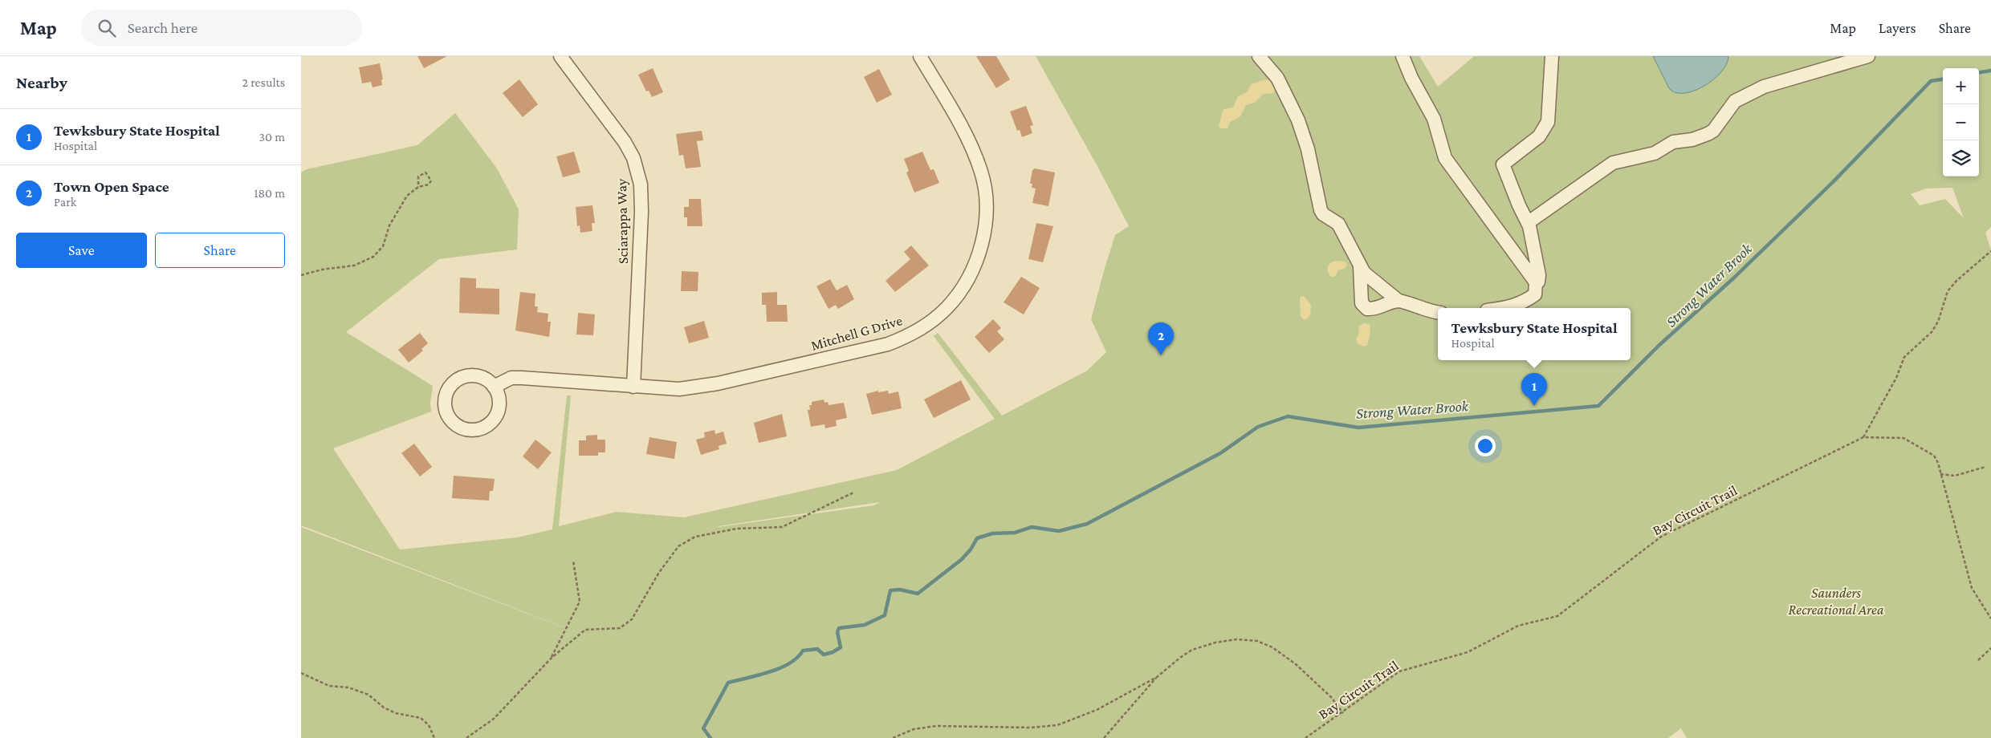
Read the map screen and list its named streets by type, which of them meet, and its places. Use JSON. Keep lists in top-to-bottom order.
{
  "streets": {
    "street": ["Sciarappa Way", "Mitchell G Drive"],
    "path": ["Bay Circuit Trail"]
  },
  "crossings": [
    ["Sciarappa Way", "Mitchell G Drive"]
  ],
  "water": ["Strong Water Brook"],
  "parks": ["Saunders Recreational Area"],
  "page": {
    "header": "Map",
    "search": "Search here",
    "nav": ["Map", "Layers", "Share"],
    "heading": ["Nearby", "2 results"],
    "map_buttons": ["+", "−"],
    "list": [
      {
        "mark": "1",
        "name": "Tewksbury State Hospital",
        "note": "Hospital",
        "value": "30 m"
      },
      {
        "mark": "2",
        "name": "Town Open Space",
        "note": "Park",
        "value": "180 m"
      }
    ],
    "buttons": ["Save", "Share"],
    "popup": ["Tewksbury State Hospital", "Hospital"],
    "pins": ["2", "1"]
  }
}
